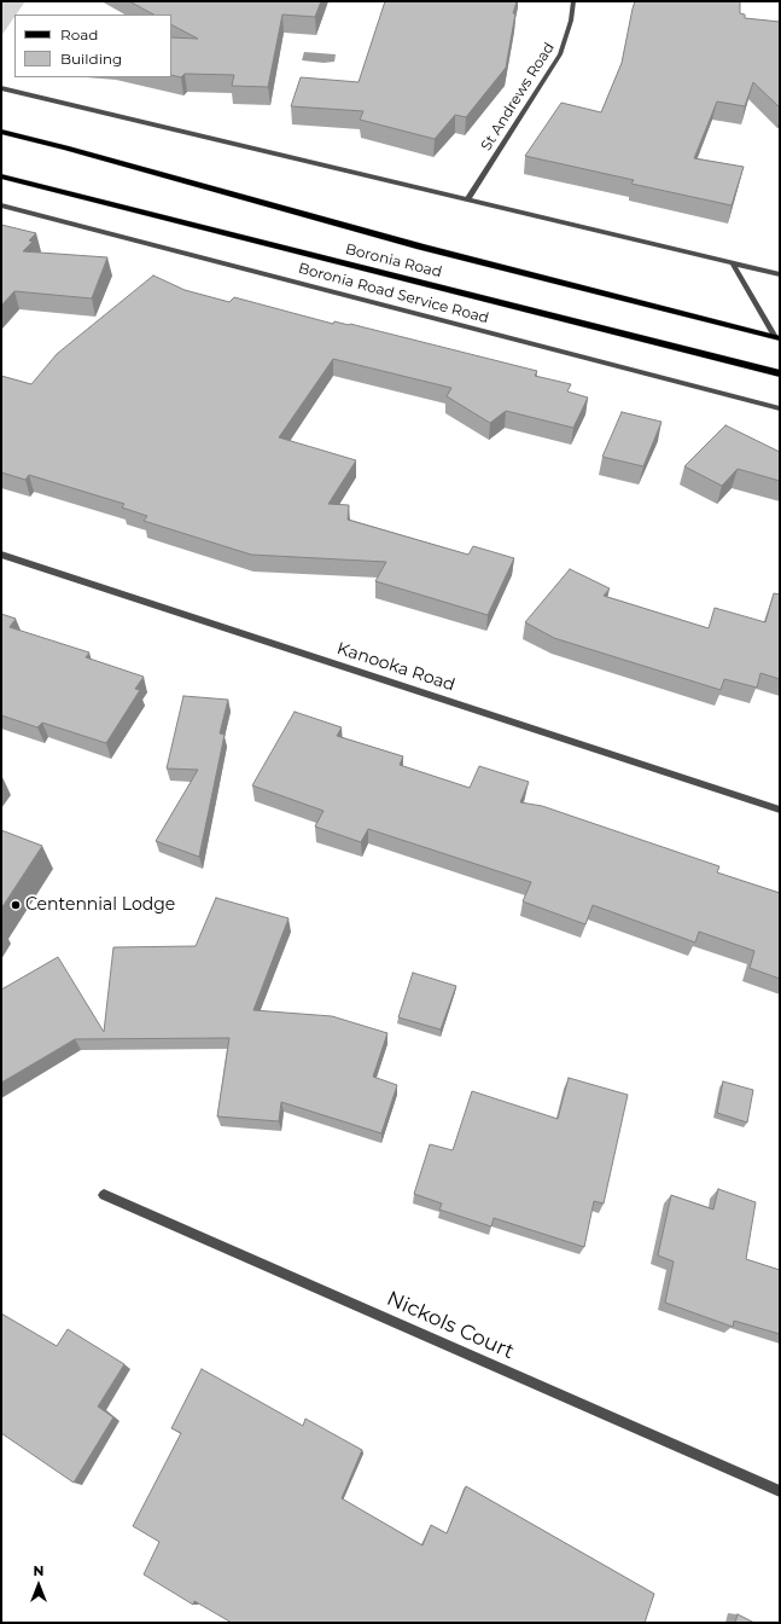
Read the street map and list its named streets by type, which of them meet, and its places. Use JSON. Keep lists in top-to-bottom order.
{
  "streets": {
    "main road": ["Boronia Road"],
    "street": [
      "St Andrews Road",
      "Boronia Road Service Road",
      "Kanooka Road",
      "Nickols Court"
    ]
  },
  "places": ["Centennial Lodge"],
  "legend": ["Road", "Building"],
  "north": "top"
}
